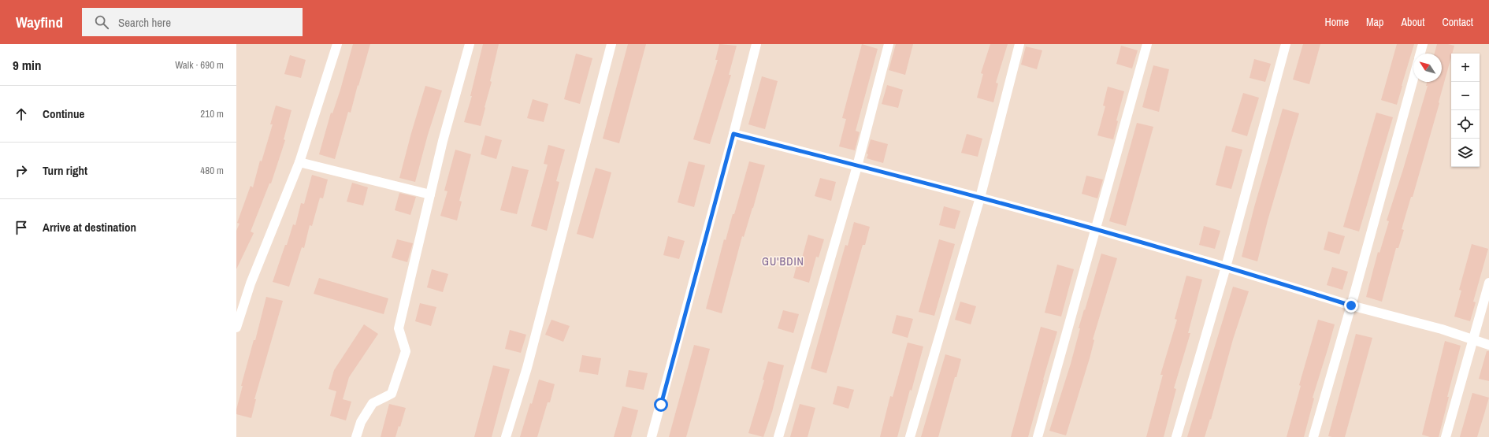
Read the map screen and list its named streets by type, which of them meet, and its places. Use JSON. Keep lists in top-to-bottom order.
{
  "districts": ["GU'BDIN"],
  "north": "top left",
  "page": {
    "header": "Wayfind",
    "search": "Search here",
    "nav": [
      "Home",
      "Map",
      "About",
      "Contact"
    ],
    "heading": ["9 min", "Walk · 690 m"],
    "map_buttons": ["+", "−"],
    "list": [
      ["Continue", "210 m"],
      ["Turn right", "480 m"],
      "Arrive at destination"
    ]
  }
}
